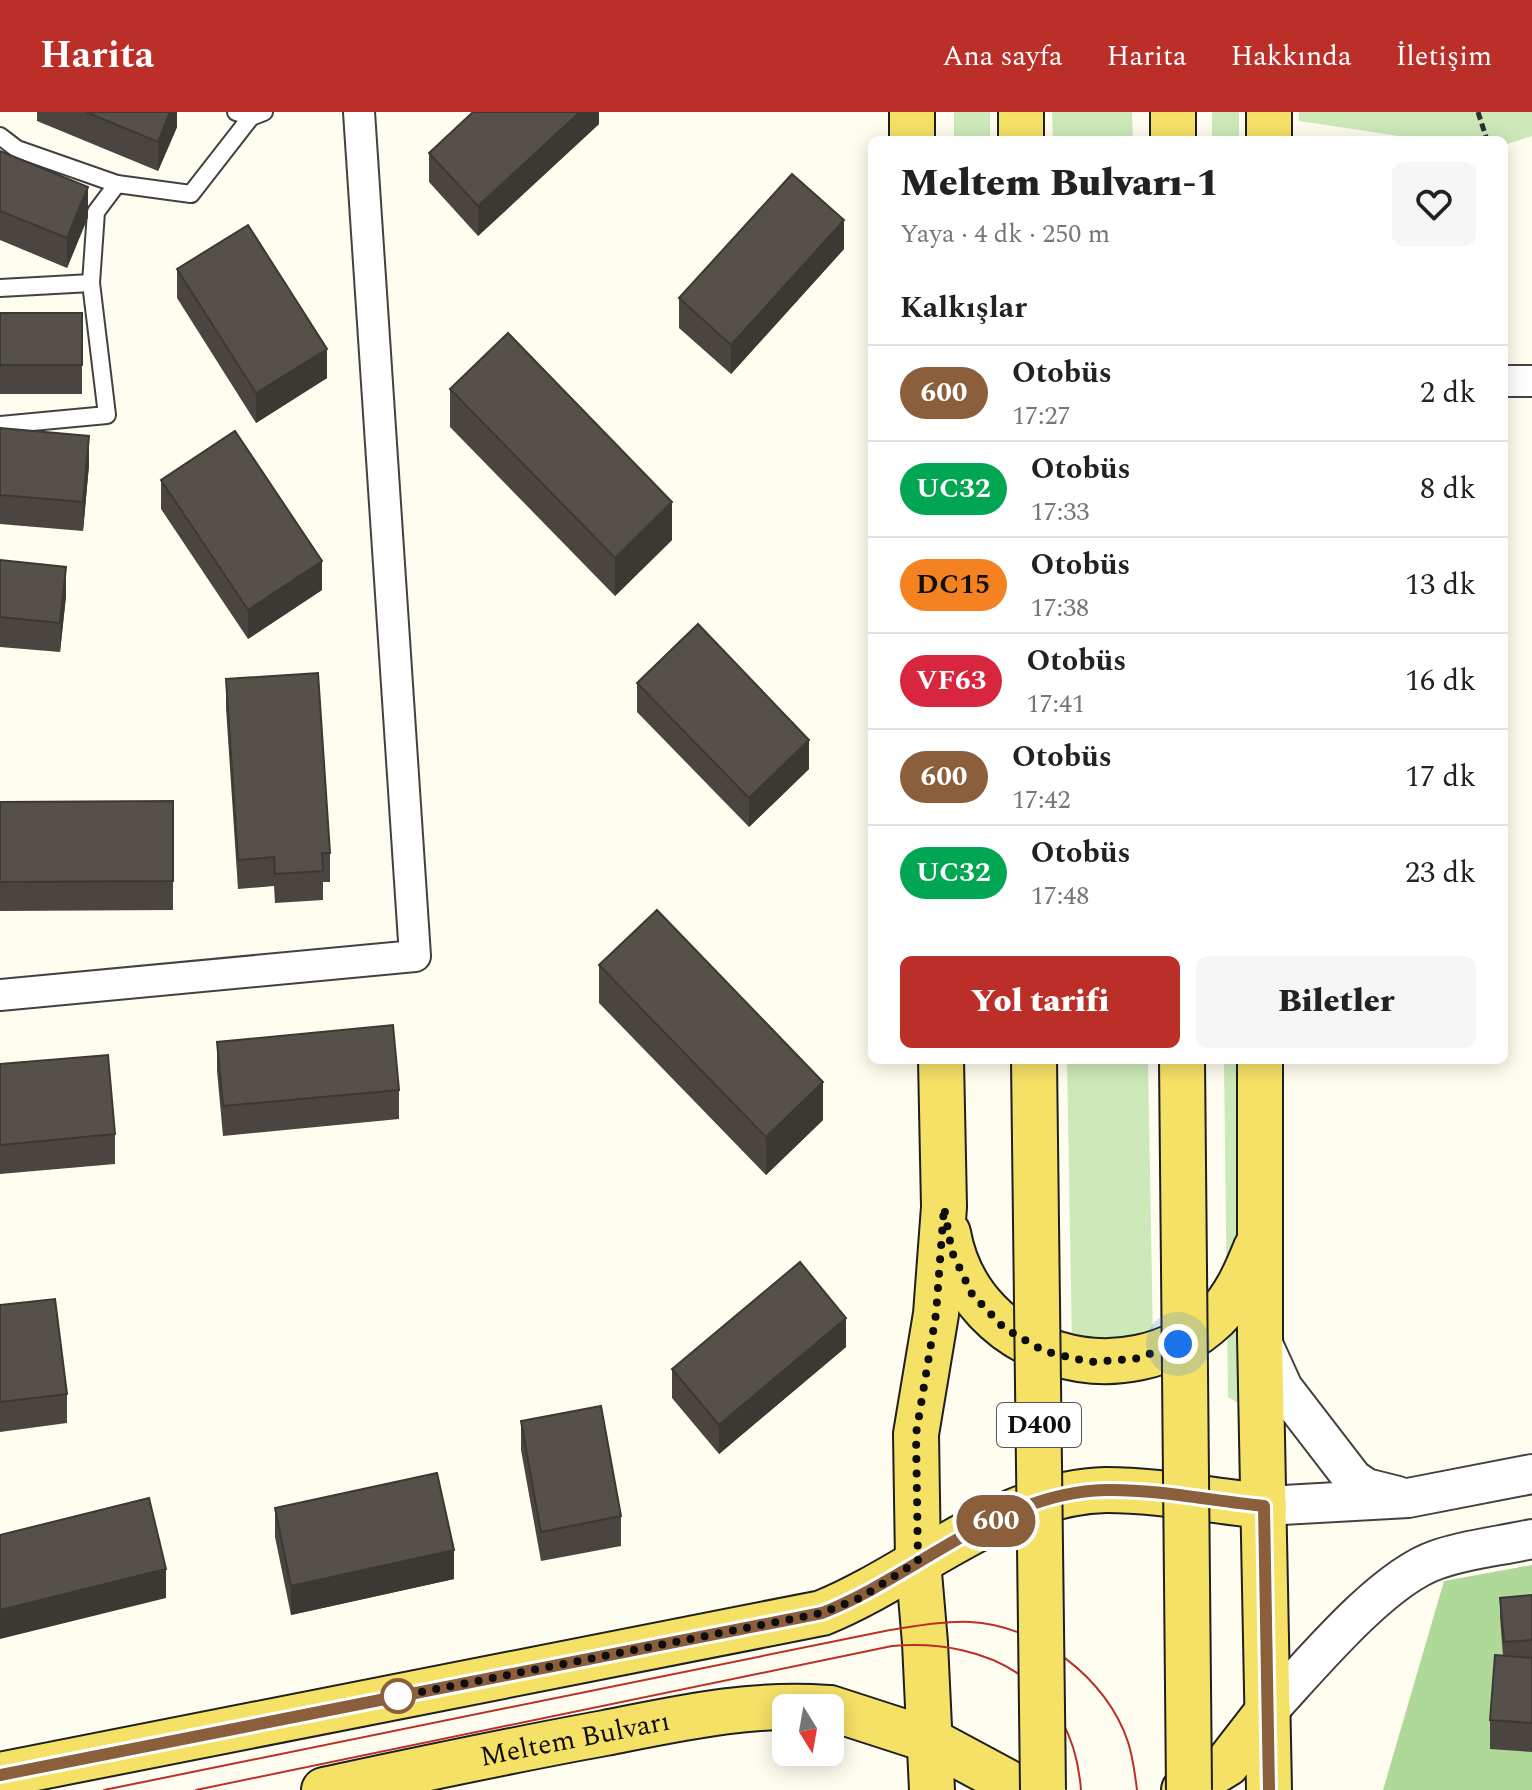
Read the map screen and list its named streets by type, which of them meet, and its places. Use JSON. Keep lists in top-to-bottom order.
{
  "streets": {
    "main road": ["D400", "Meltem Bulvarı"]
  },
  "lines": ["bus line 600"],
  "north": "bottom",
  "page": {
    "header": "Harita",
    "nav": [
      "Ana sayfa",
      "Harita",
      "Hakkında",
      "İletişim"
    ],
    "on_map": "600",
    "heading": [
      ["Meltem Bulvarı-1", "Yaya · 4 dk · 250 m"],
      "Kalkışlar"
    ],
    "list": [
      {
        "mark": "600",
        "name": "Otobüs",
        "note": "17:27",
        "value": "2 dk"
      },
      {
        "mark": "UC32",
        "name": "Otobüs",
        "note": "17:33",
        "value": "8 dk"
      },
      {
        "mark": "DC15",
        "name": "Otobüs",
        "note": "17:38",
        "value": "13 dk"
      },
      {
        "mark": "VF63",
        "name": "Otobüs",
        "note": "17:41",
        "value": "16 dk"
      },
      {
        "mark": "600",
        "name": "Otobüs",
        "note": "17:42",
        "value": "17 dk"
      },
      {
        "mark": "UC32",
        "name": "Otobüs",
        "note": "17:48",
        "value": "23 dk"
      }
    ],
    "buttons": ["Yol tarifi", "Biletler"]
  }
}
